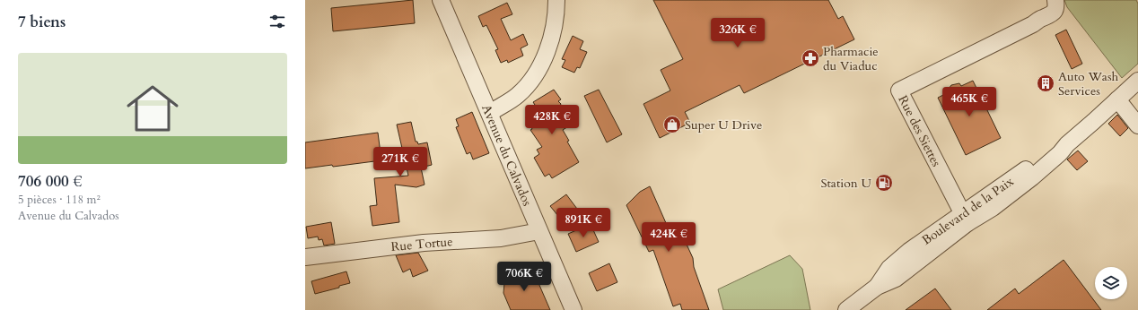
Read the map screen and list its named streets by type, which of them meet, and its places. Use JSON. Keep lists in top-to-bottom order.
{
  "streets": {
    "street": [
      "Rue des Siettes",
      "Avenue du Calvados",
      "Boulevard de la Paix",
      "Rue Tortue"
    ]
  },
  "crossings": [
    ["Rue des Siettes", "Boulevard de la Paix"],
    ["Avenue du Calvados", "Rue Tortue"]
  ],
  "places": {
    "pharmacy": ["Pharmacie du Viaduc"],
    "building": ["Auto Wash Services"],
    "shop": ["Super U Drive"],
    "fuel station": ["Station U"]
  },
  "page": {
    "heading": "7 biens",
    "price": [
      "326K €",
      "465K €",
      "428K €",
      "271K €",
      "891K €",
      "424K €",
      "706K €"
    ],
    "list": [
      {
        "name": "706 000 €",
        "note": "5 pièces · 118 m² · Avenue du Calvados"
      }
    ]
  }
}
